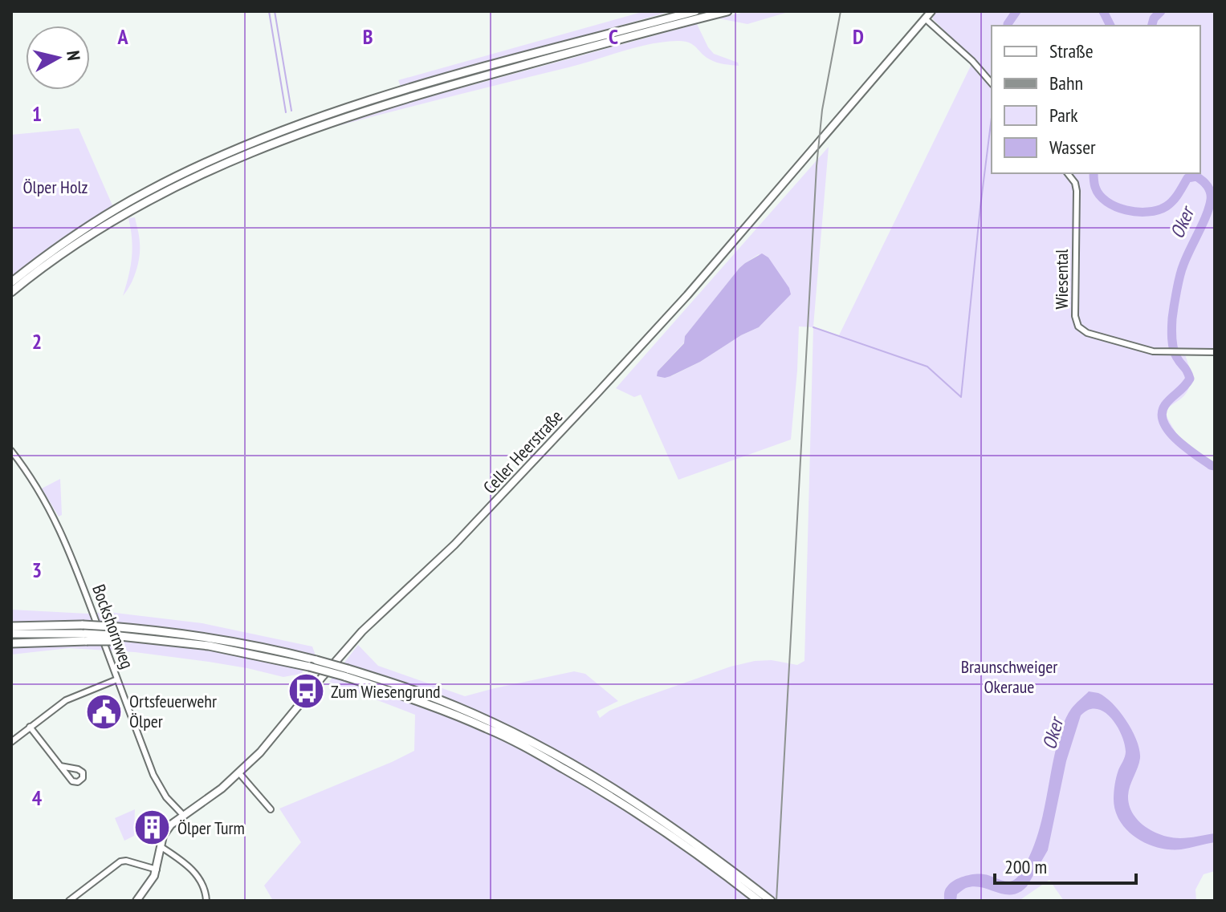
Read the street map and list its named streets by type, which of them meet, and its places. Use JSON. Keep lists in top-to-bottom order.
{
  "streets": {
    "main road": ["Celler Heerstraße"],
    "street": ["Wiesental", "Bockshornweg"]
  },
  "crossings": [
    ["Celler Heerstraße", "Bockshornweg"]
  ],
  "water": ["Oker"],
  "parks": ["Ölper Holz", "Braunschweiger Okeraue"],
  "places": {
    "bus stop": ["Zum Wiesengrund"],
    "public building": ["Ortsfeuerwehr Ölper"],
    "building": ["Ölper Turm"]
  },
  "legend": [
    "Straße",
    "Bahn",
    "Park",
    "Wasser"
  ],
  "scale_bar": "200 m",
  "north": "right",
  "grid": {
    "columns": [
      "A",
      "B",
      "C",
      "D"
    ],
    "rows": [
      "1",
      "2",
      "3",
      "4"
    ]
  }
}
